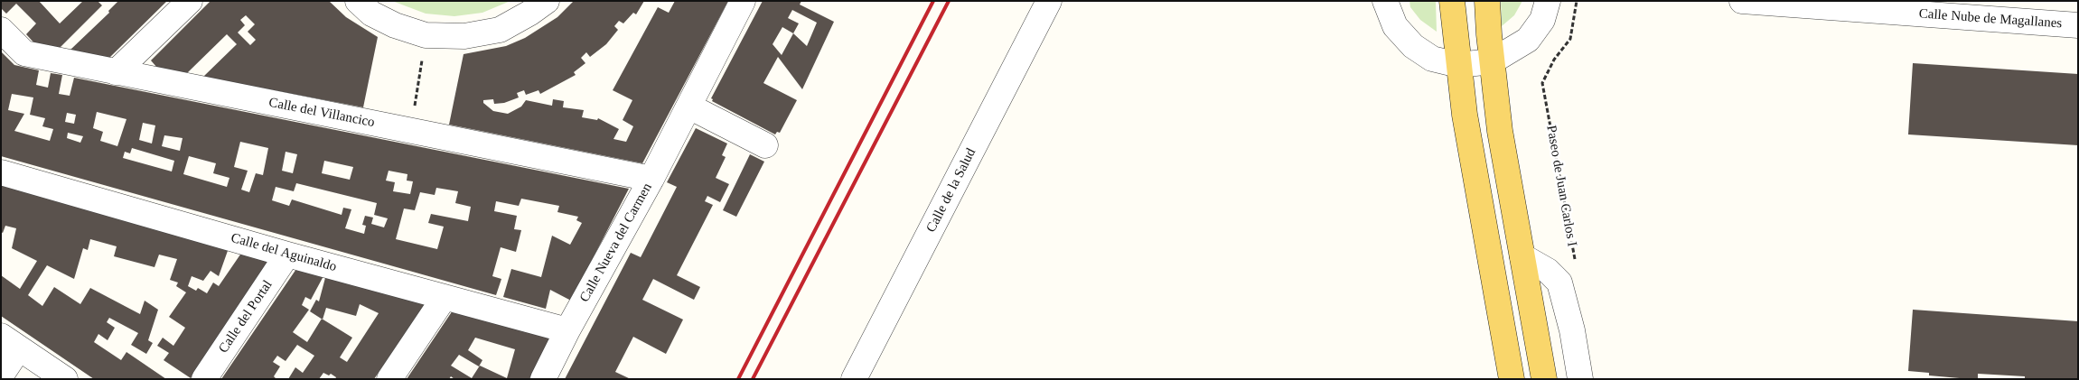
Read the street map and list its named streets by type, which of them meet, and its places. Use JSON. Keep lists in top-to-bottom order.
{
  "streets": {
    "street": [
      "Calle Nube de Magallanes",
      "Calle del Villancico",
      "Calle de la Salud",
      "Calle Nueva del Carmen",
      "Calle del Aguinaldo",
      "Calle del Portal"
    ],
    "path": ["Paseo de Juan Carlos I"]
  },
  "crossings": [
    ["Calle del Villancico", "Calle Nueva del Carmen"],
    ["Calle Nueva del Carmen", "Calle del Aguinaldo"],
    ["Calle del Aguinaldo", "Calle del Portal"]
  ]
}
